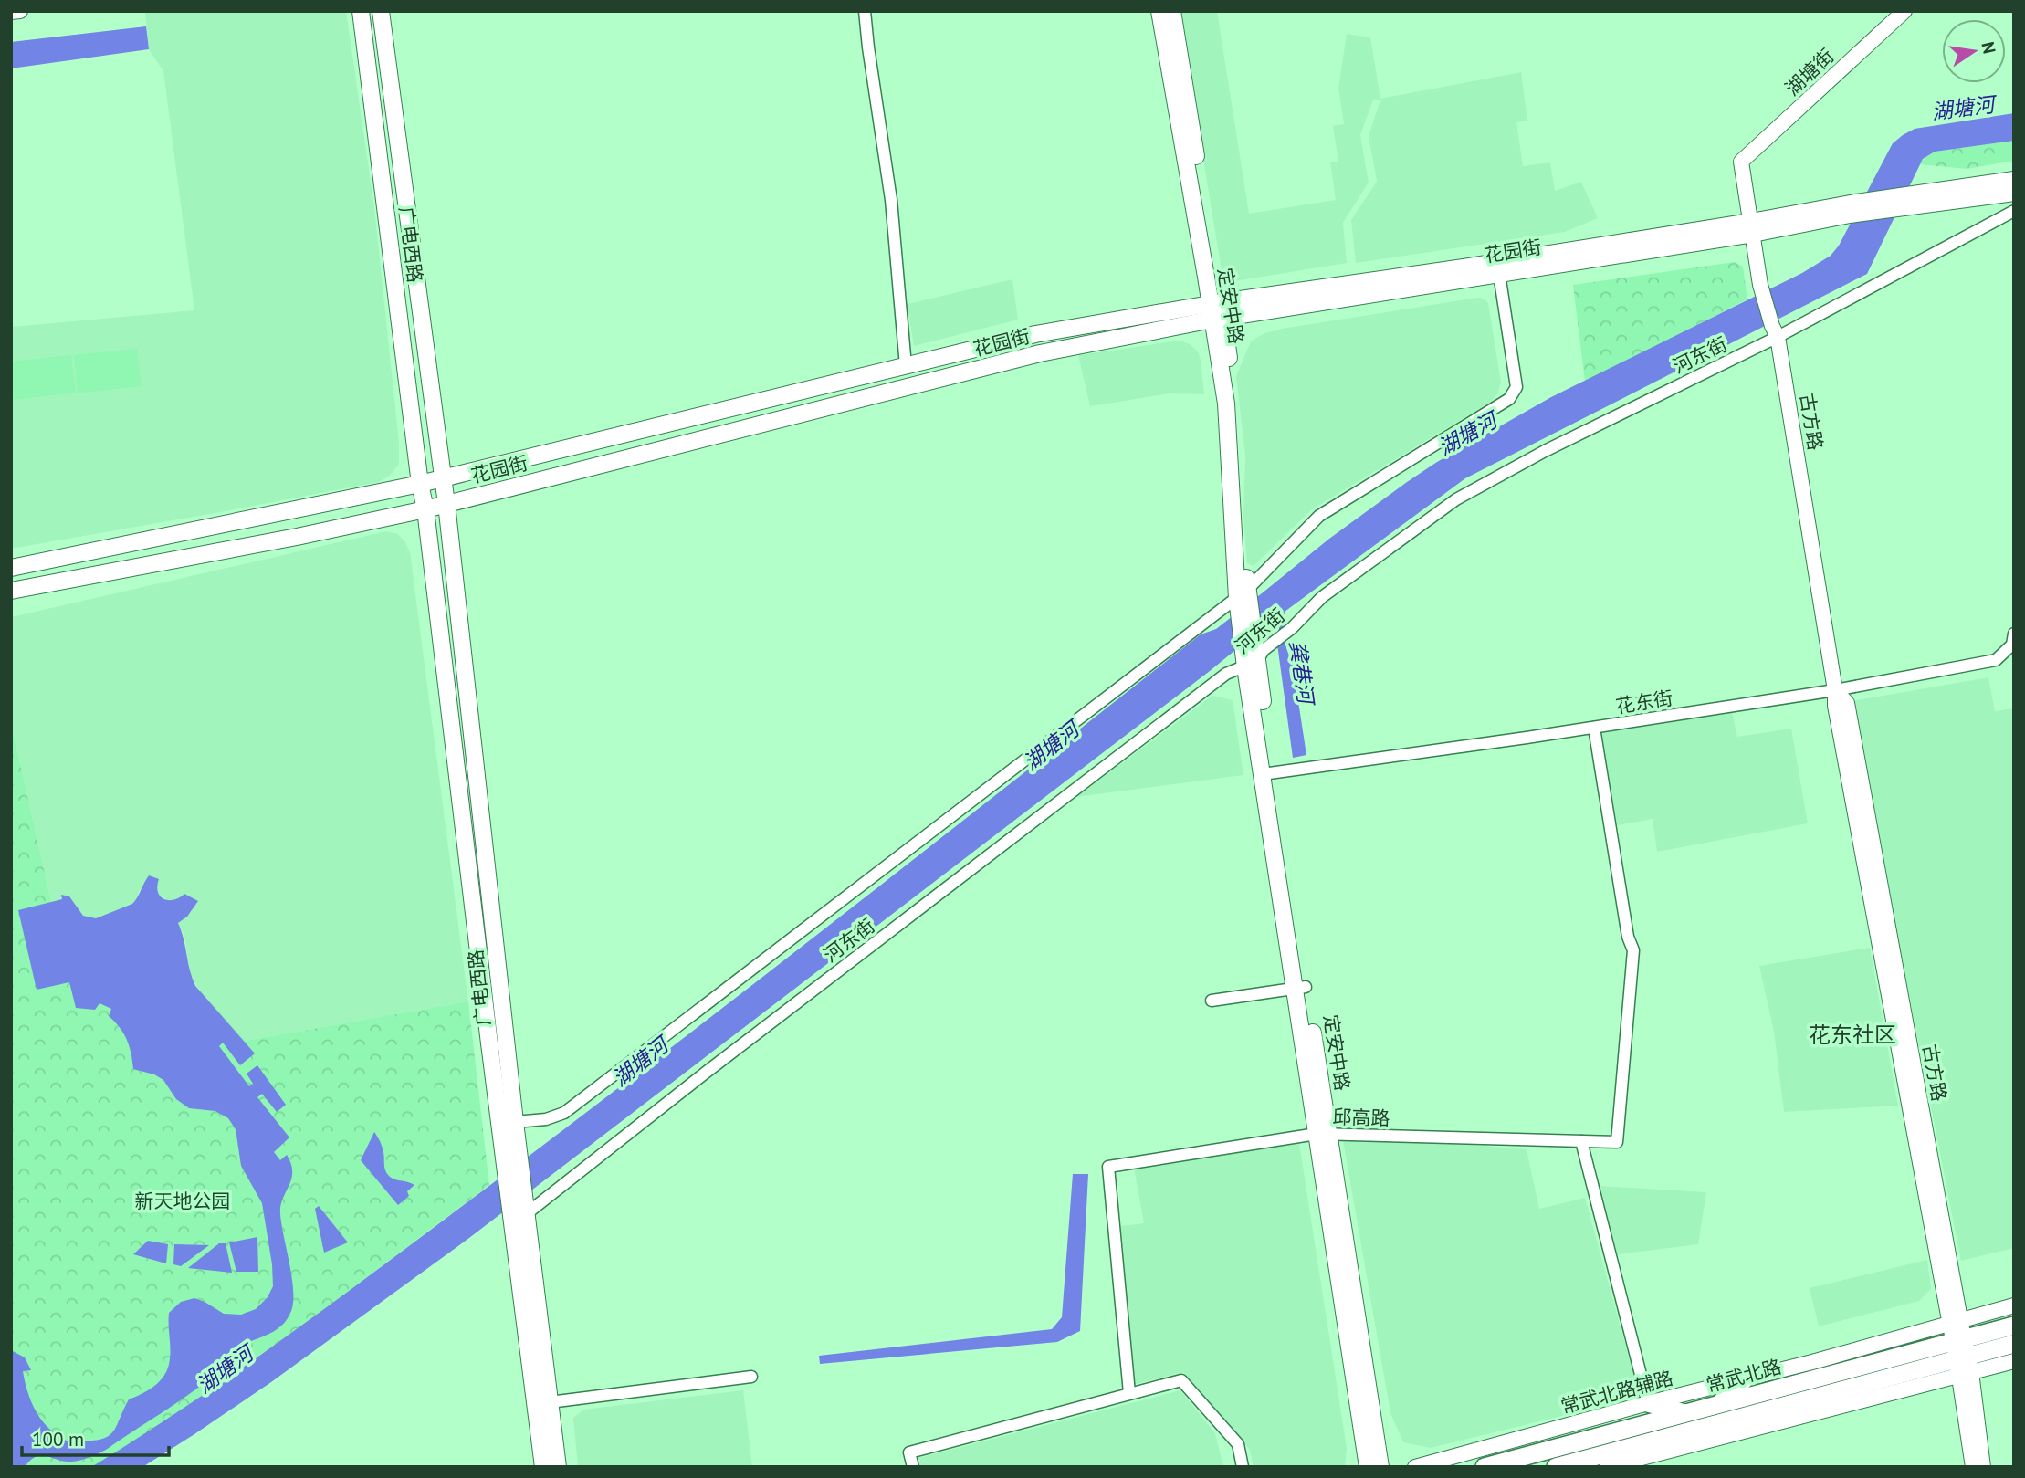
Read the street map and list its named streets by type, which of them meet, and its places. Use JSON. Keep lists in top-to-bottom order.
{
  "streets": {
    "main road": [
      "广电西路",
      "花园街",
      "定安中路",
      "常武北路"
    ],
    "street": [
      "湖塘街",
      "河东街",
      "古方路",
      "花东街",
      "邱高路",
      "常武北路辅路"
    ]
  },
  "crossings": [
    ["湖塘街", "古方路"],
    ["广电西路", "花园街"],
    ["广电西路", "河东街"],
    ["花园街", "定安中路"],
    ["花园街", "古方路"],
    ["定安中路", "河东街"],
    ["定安中路", "花东街"],
    ["定安中路", "邱高路"],
    ["河东街", "古方路"],
    ["古方路", "花东街"],
    ["古方路", "常武北路"],
    ["古方路", "常武北路辅路"],
    ["花东街", "邱高路"]
  ],
  "districts": ["花东社区"],
  "water": ["湖塘河", "龚巷河"],
  "parks": ["新天地公园"],
  "scale_bar": "100 m",
  "north": "right"
}
